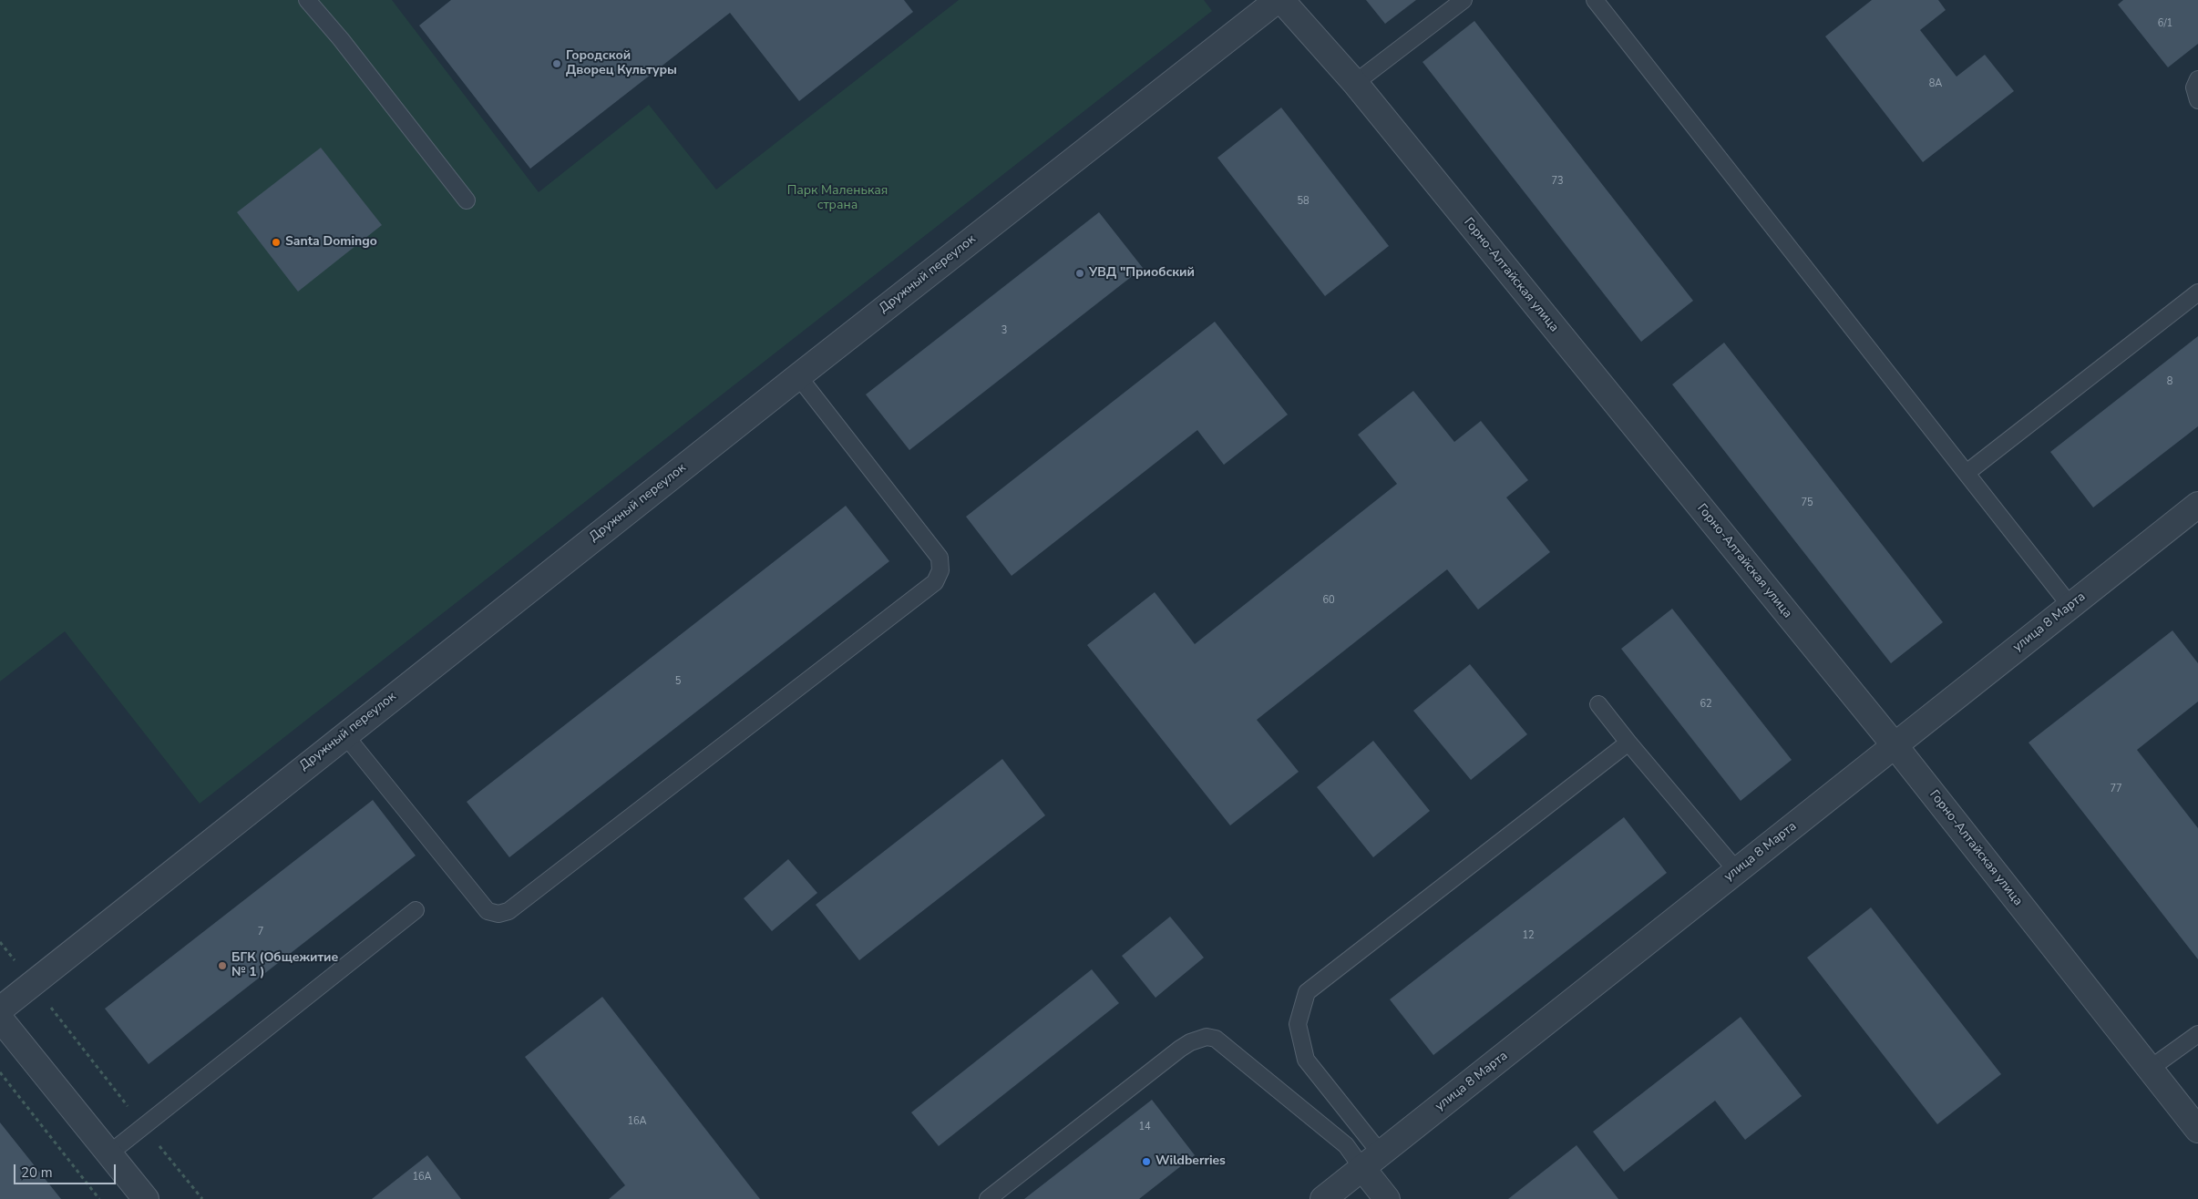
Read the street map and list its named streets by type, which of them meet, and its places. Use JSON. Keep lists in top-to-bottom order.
{
  "streets": {
    "street": ["Дружный переулок", "Горно-Алтайская улица", "улица 8 Марта"]
  },
  "crossings": [
    ["Горно-Алтайская улица", "улица 8 Марта"]
  ],
  "parks": ["Парк Маленькая страна"],
  "places": [
    "Городской Дворец Культуры",
    "Santa Domingo",
    "УВД \"Приобский",
    "БГК (Общежитие № 1 )",
    "Wildberries"
  ],
  "house_numbers": [
    "6/1",
    "8А",
    "73",
    "58",
    "3",
    "8",
    "75",
    "60",
    "5",
    "62",
    "77",
    "7",
    "12",
    "16А",
    "14",
    "16А"
  ],
  "scale_bar": "20 m"
}
